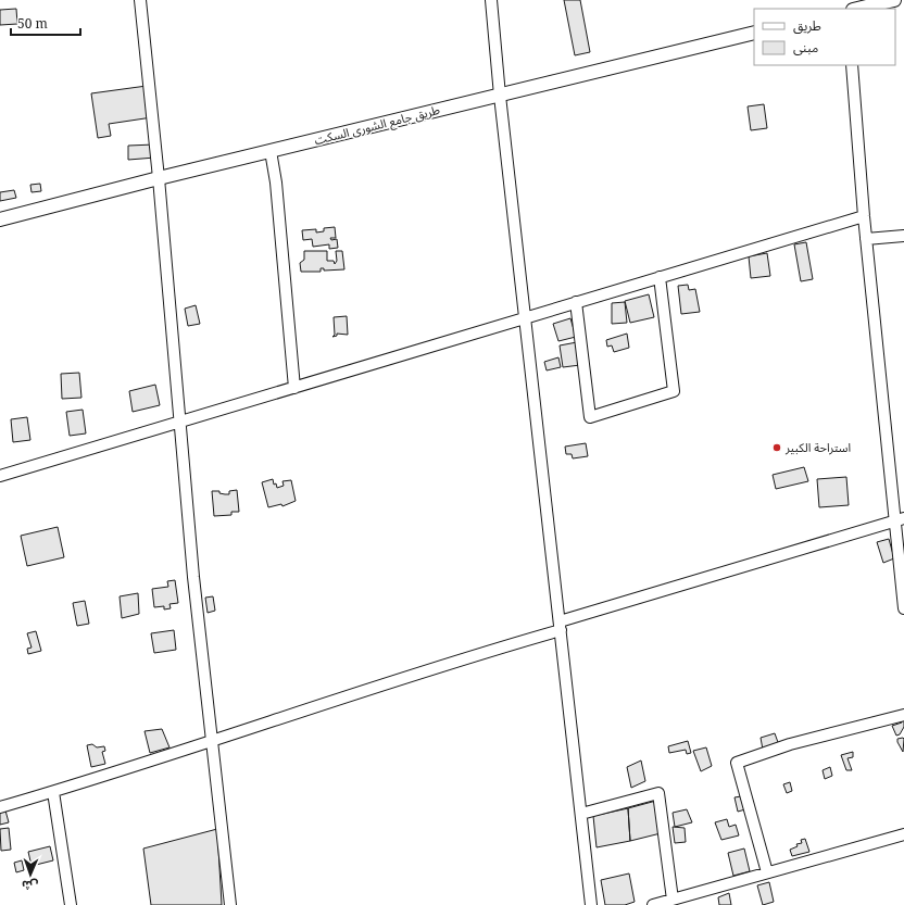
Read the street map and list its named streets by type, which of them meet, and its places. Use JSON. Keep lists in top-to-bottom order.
{
  "streets": {
    "main road": ["طريق جامع الشورى السكت"]
  },
  "places": ["استراحة الكبير"],
  "legend": ["طريق", "مبنى"],
  "scale_bar": "50 m",
  "north": "bottom"
}
